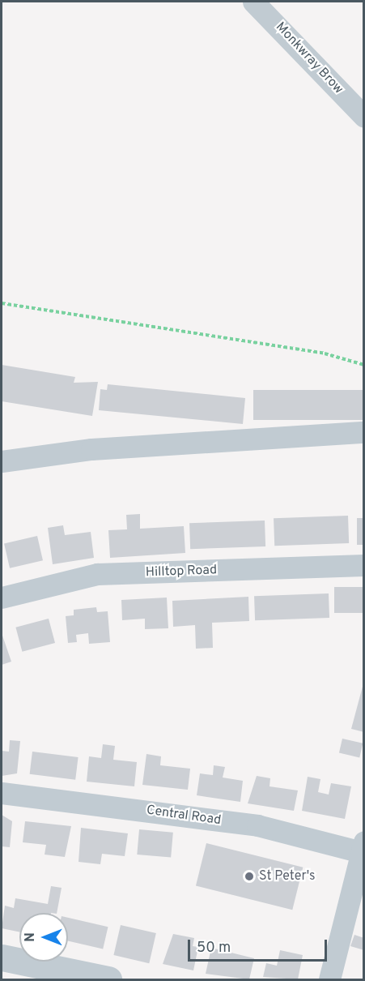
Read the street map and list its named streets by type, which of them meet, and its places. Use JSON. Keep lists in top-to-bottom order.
{
  "streets": {
    "street": ["Monkwray Brow", "Hilltop Road", "Central Road"]
  },
  "places": ["St Peter's"],
  "scale_bar": "50 m",
  "north": "left"
}
